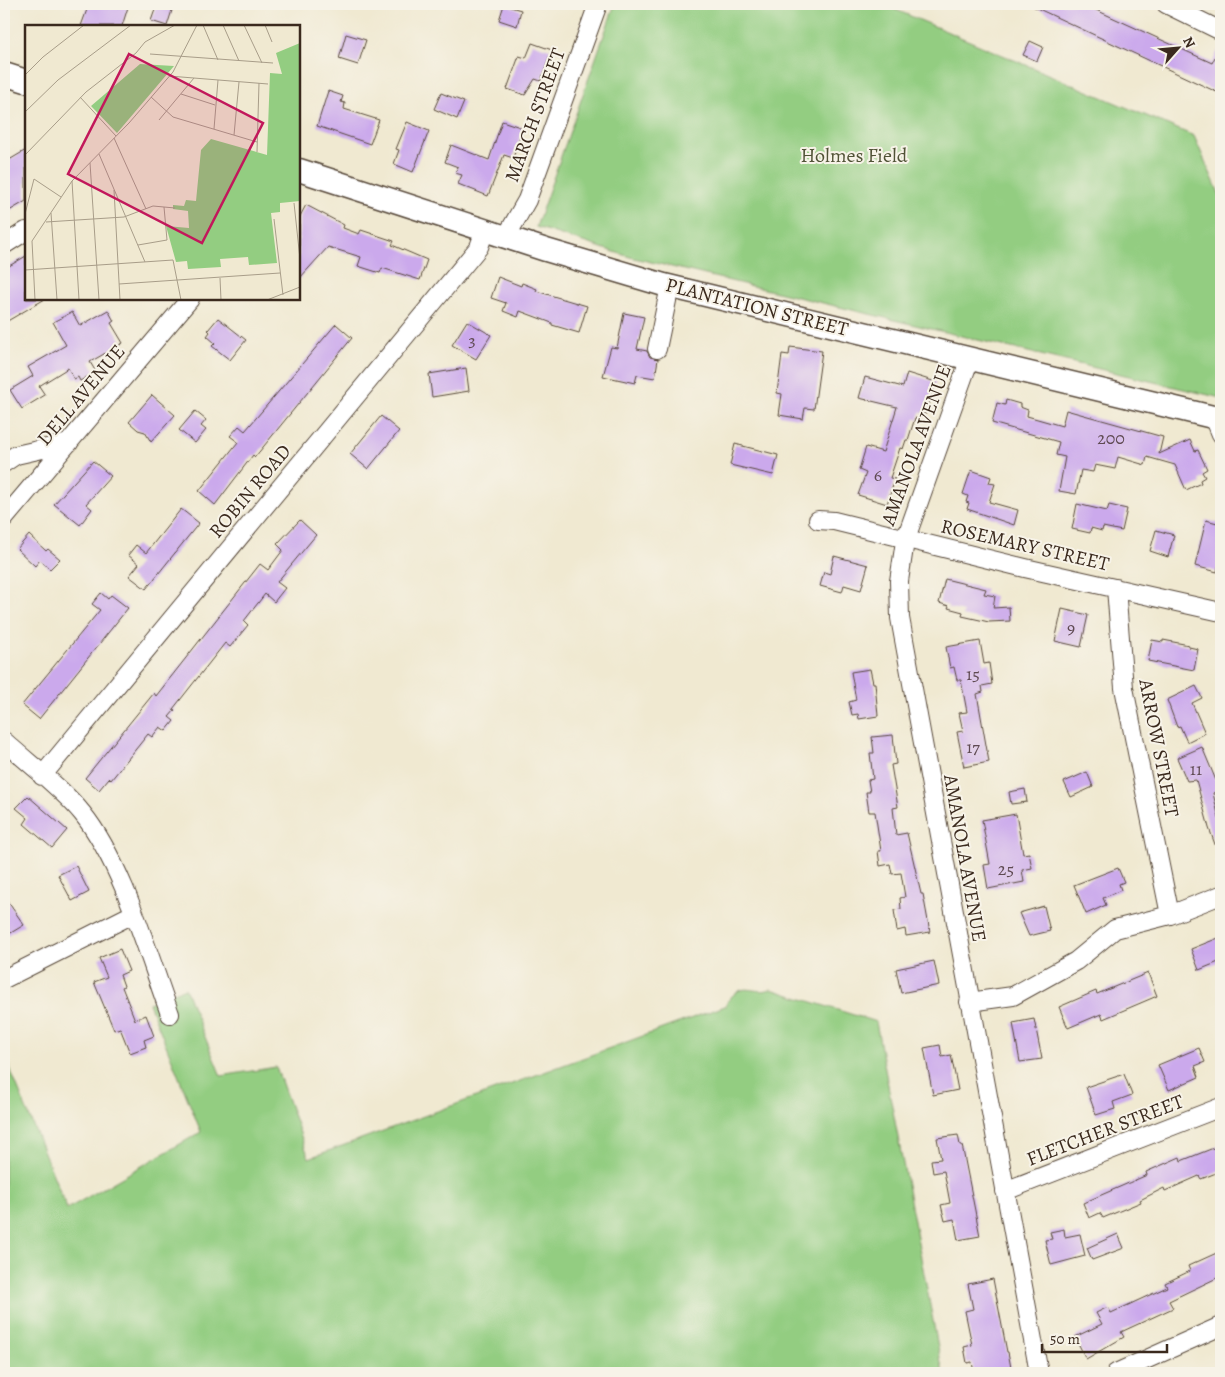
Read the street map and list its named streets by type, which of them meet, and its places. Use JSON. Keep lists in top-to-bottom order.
{
  "streets": {
    "street": [
      "MARCH STREET",
      "PLANTATION STREET",
      "DELL AVENUE",
      "AMANOLA AVENUE",
      "ROBIN ROAD",
      "ROSEMARY STREET",
      "ARROW STREET",
      "FLETCHER STREET"
    ]
  },
  "crossings": [
    ["MARCH STREET", "PLANTATION STREET"],
    ["PLANTATION STREET", "AMANOLA AVENUE"],
    ["PLANTATION STREET", "ROBIN ROAD"],
    ["AMANOLA AVENUE", "ROSEMARY STREET"],
    ["AMANOLA AVENUE", "FLETCHER STREET"],
    ["ROSEMARY STREET", "ARROW STREET"]
  ],
  "parks": ["Holmes Field"],
  "house_numbers": [
    "3",
    "200",
    "6",
    "9",
    "15",
    "17",
    "11",
    "25"
  ],
  "scale_bar": "50 m",
  "north": "top right"
}
